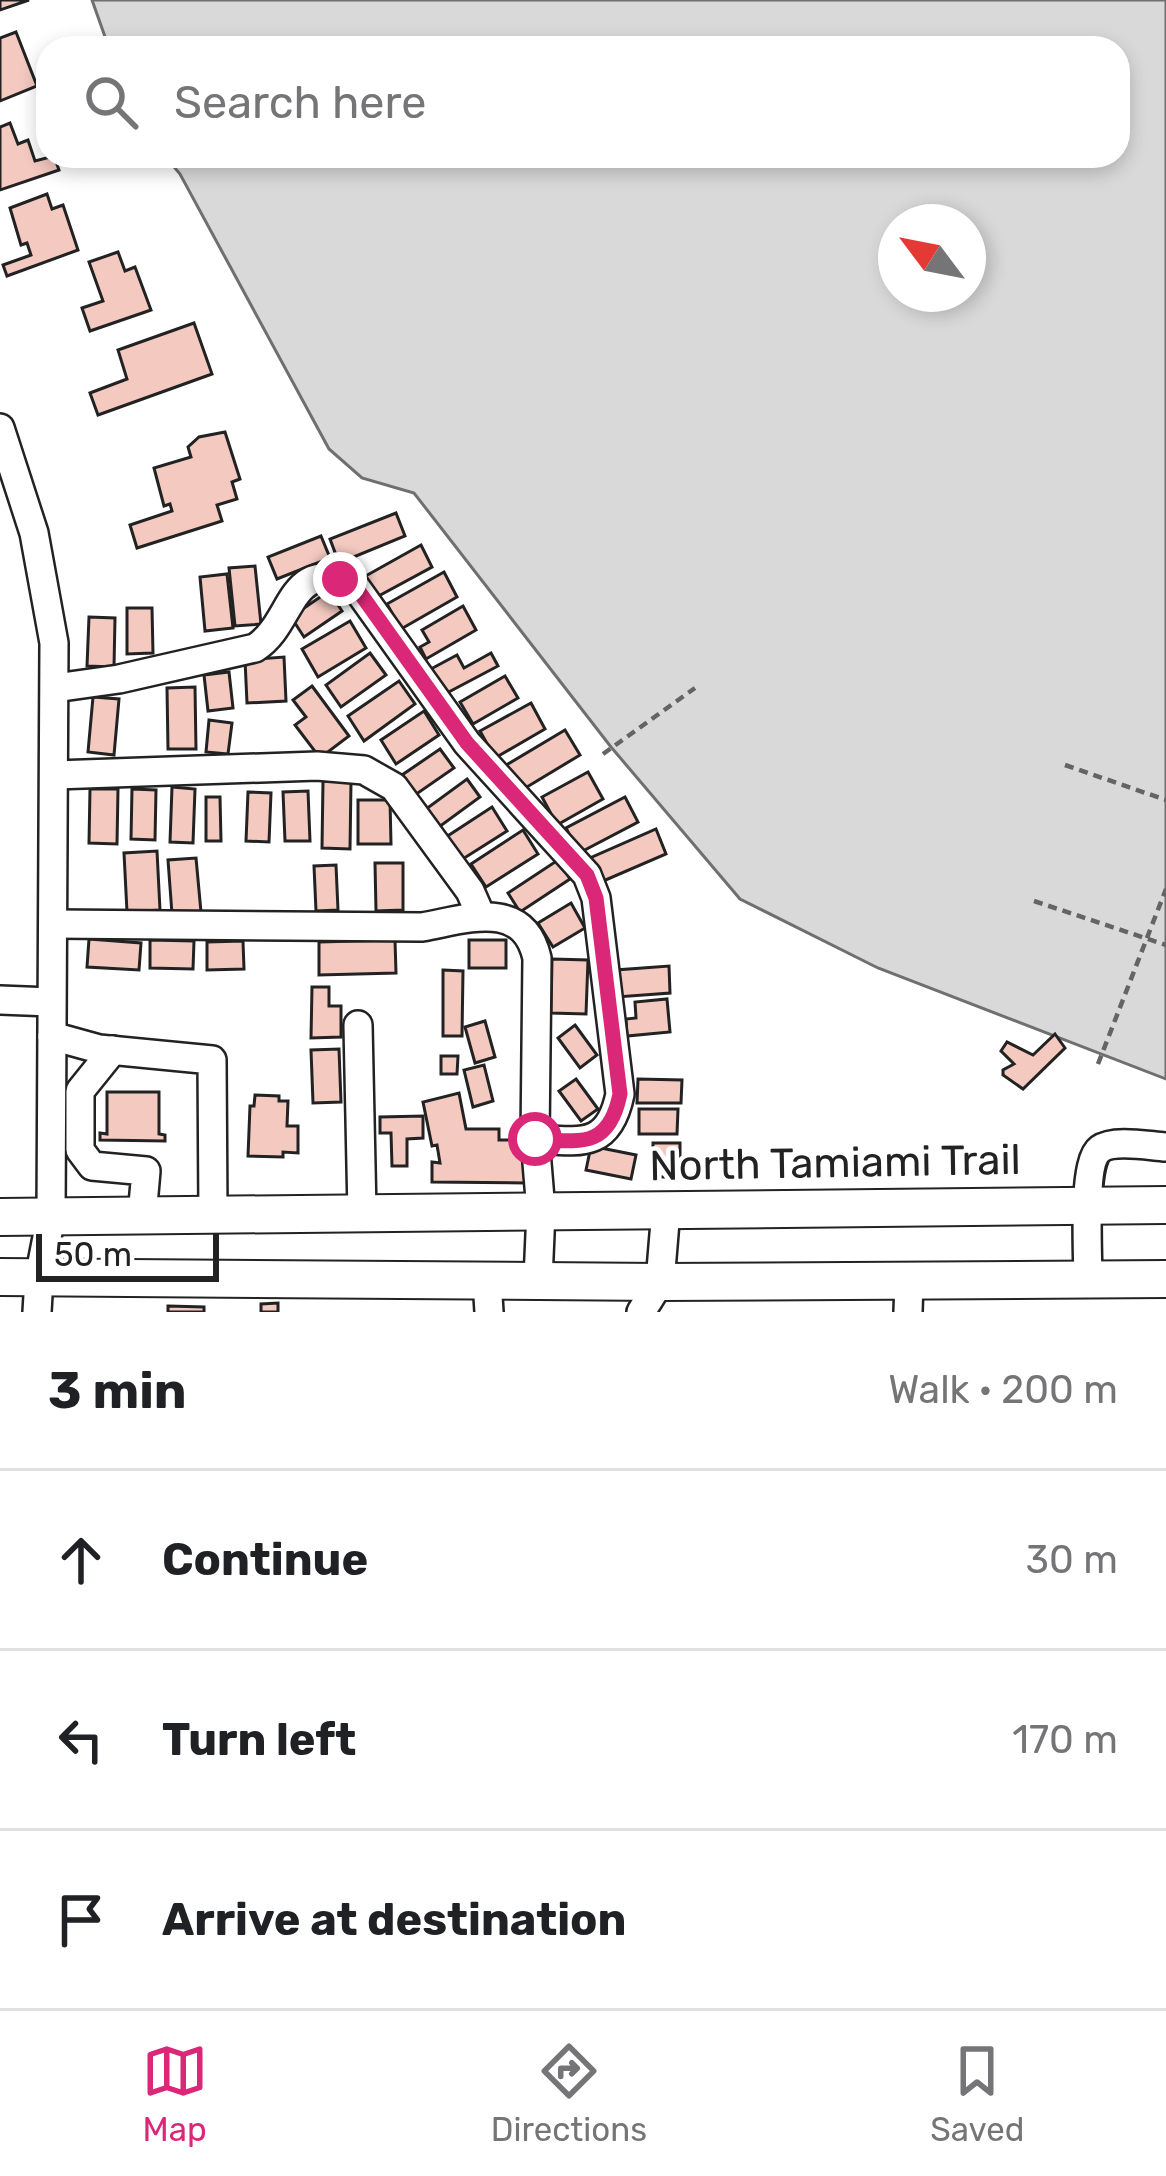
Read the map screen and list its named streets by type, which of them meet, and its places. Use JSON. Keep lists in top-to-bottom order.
{
  "streets": {
    "main road": ["North Tamiami Trail"]
  },
  "scale_bar": "50 m",
  "north": "top left",
  "page": {
    "search": "Search here",
    "scale": "50 m",
    "heading": ["3 min", "Walk · 200 m"],
    "list": [
      ["Continue", "30 m"],
      ["Turn left", "170 m"],
      "Arrive at destination"
    ],
    "nav": ["Map", "Directions", "Saved"]
  }
}
